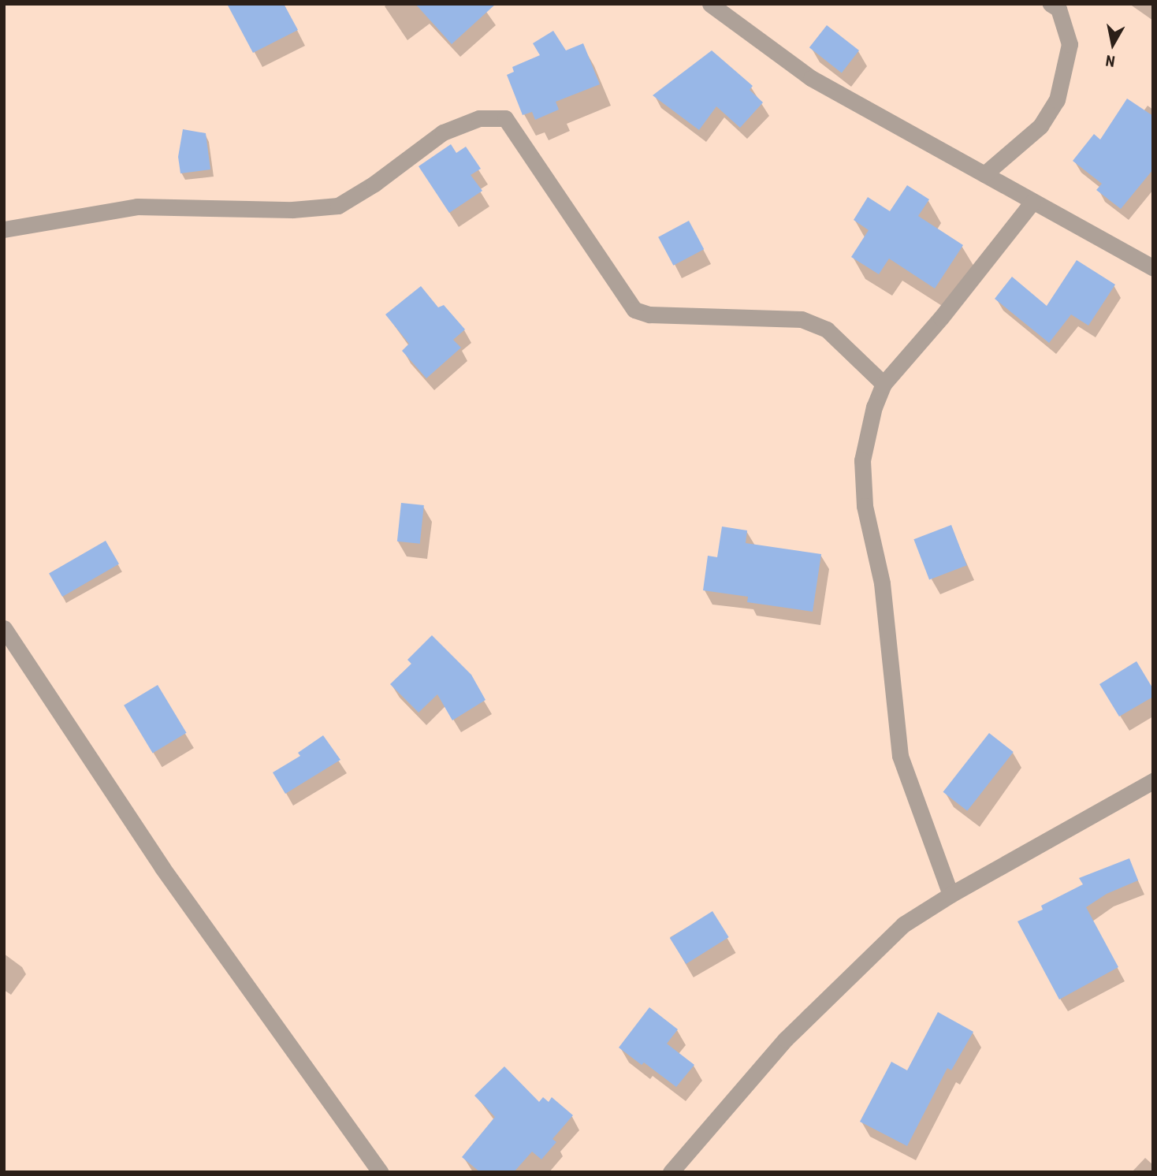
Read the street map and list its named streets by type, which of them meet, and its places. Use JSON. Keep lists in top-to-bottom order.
{
  "north": "bottom"
}
